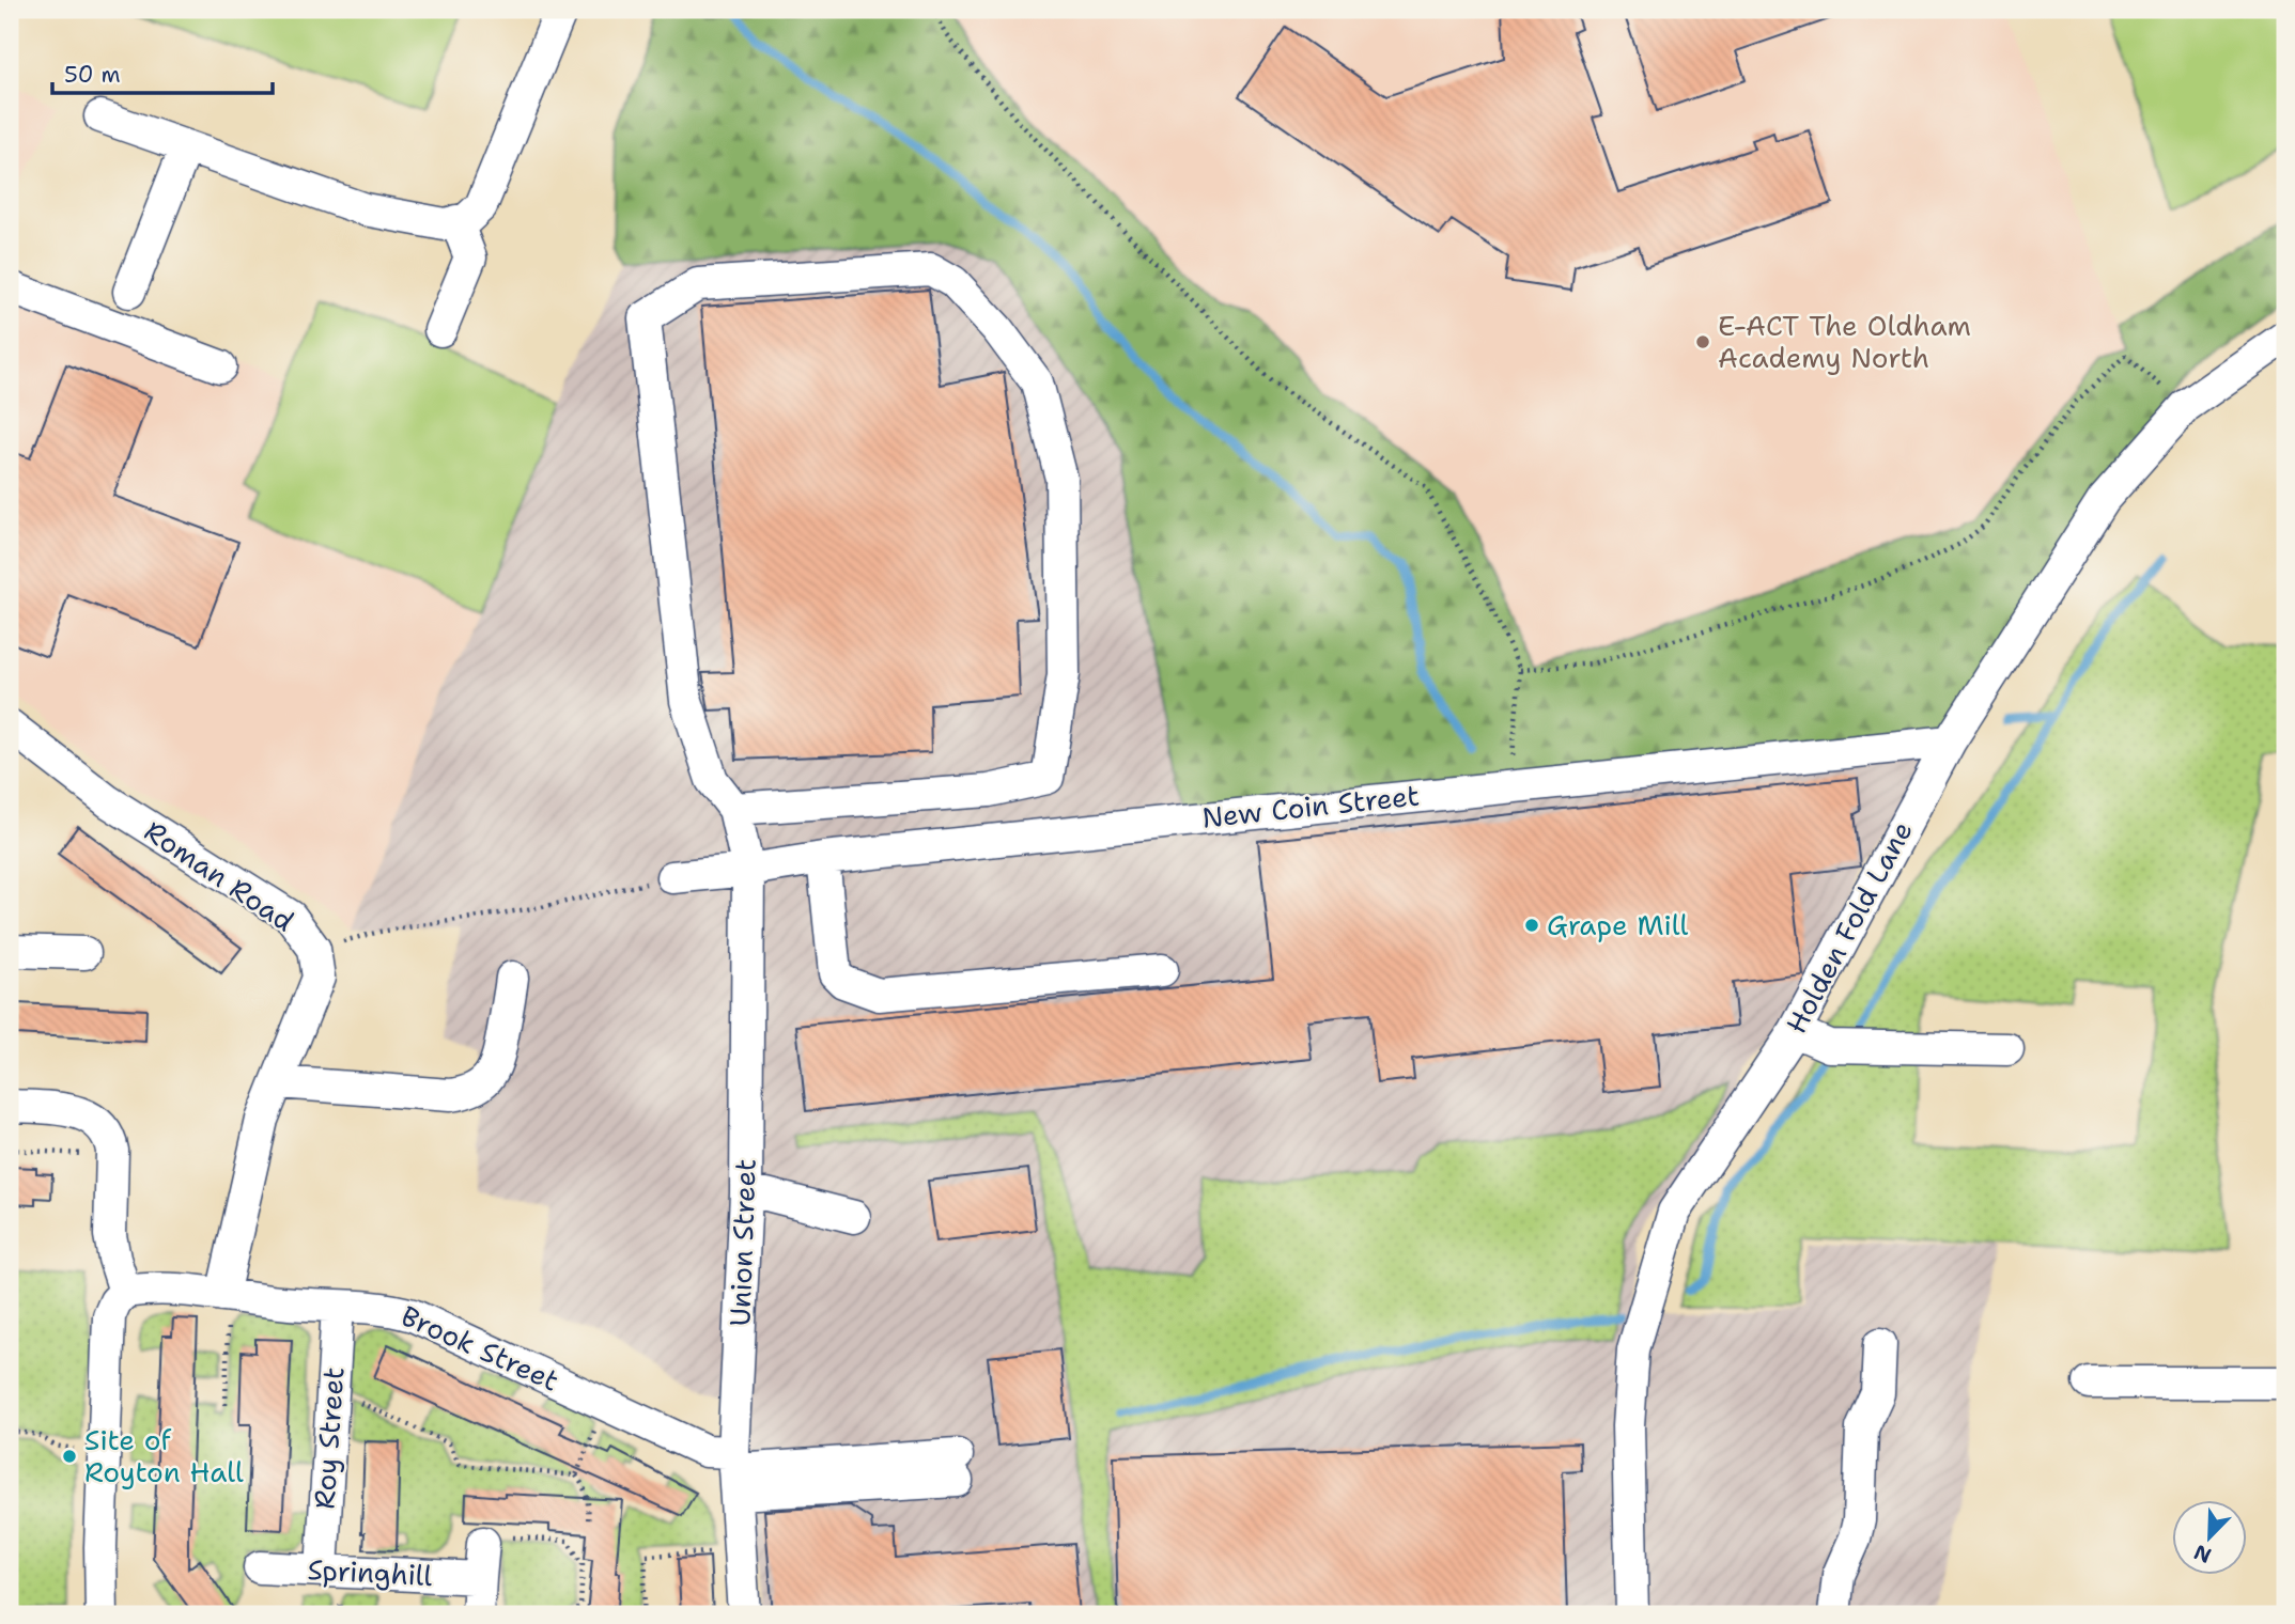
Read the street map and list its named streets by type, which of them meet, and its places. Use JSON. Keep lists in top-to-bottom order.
{
  "streets": {
    "street": [
      "New Coin Street",
      "Roman Road",
      "Holden Fold Lane",
      "Union Street",
      "Brook Street",
      "Roy Street",
      "Springhill"
    ]
  },
  "crossings": [
    ["New Coin Street", "Holden Fold Lane"],
    ["New Coin Street", "Union Street"],
    ["Roman Road", "Brook Street"],
    ["Union Street", "Brook Street"],
    ["Brook Street", "Roy Street"],
    ["Roy Street", "Springhill"]
  ],
  "places": ["E-ACT The Oldham Academy North", "Grape Mill", "Site of Royton Hall"],
  "scale_bar": "50 m",
  "north": "bottom left"
}
